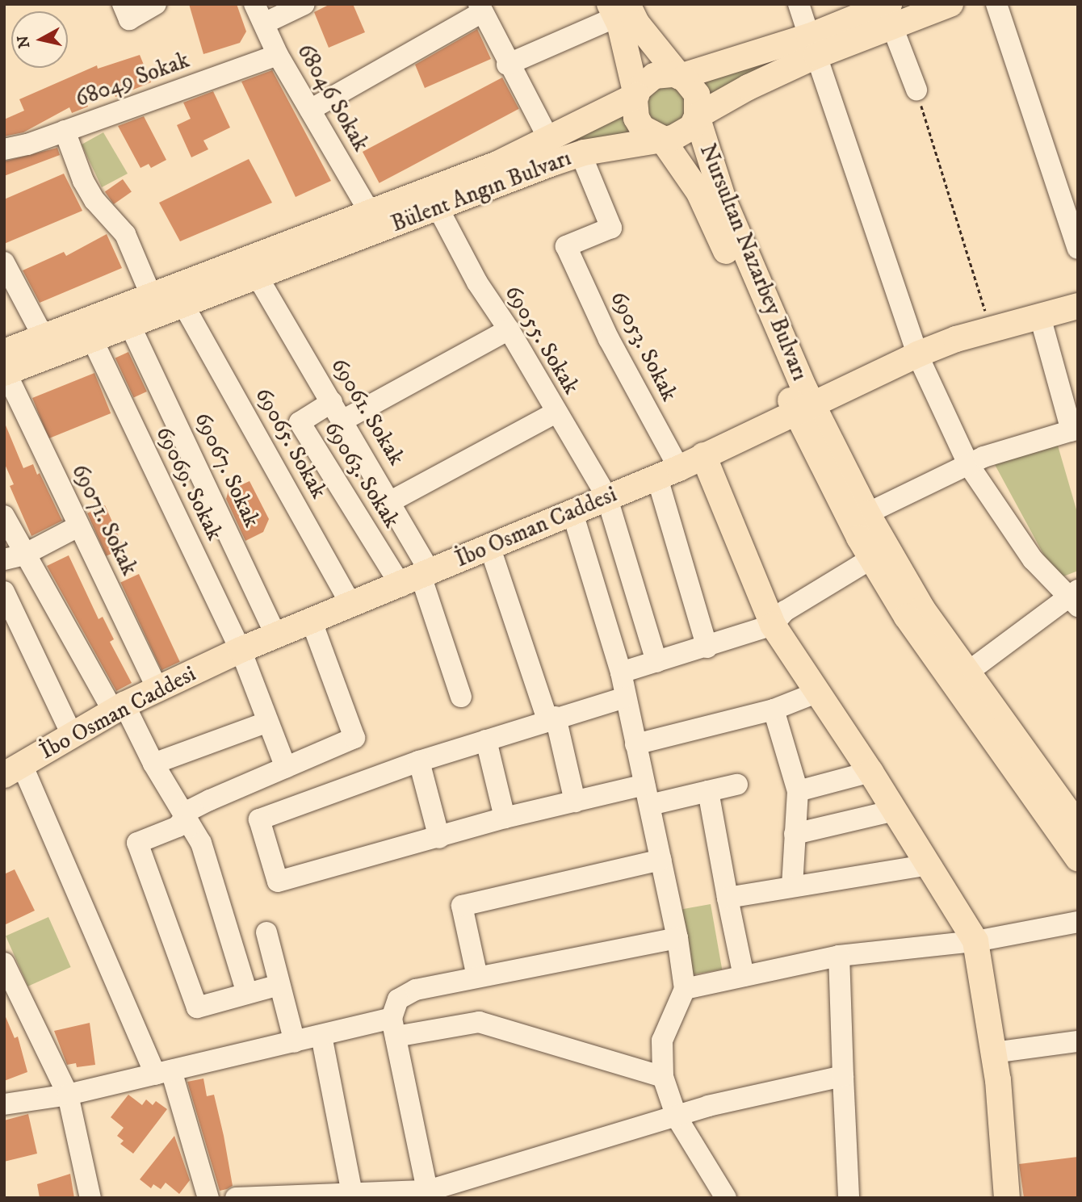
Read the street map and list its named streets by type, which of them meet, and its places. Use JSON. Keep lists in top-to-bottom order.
{
  "streets": {
    "main road": ["Bülent Angın Bulvarı", "Nursultan Nazarbey Bulvarı", "İbo Osman Caddesi"],
    "street": [
      "68049 Sokak",
      "68046 Sokak",
      "69055. Sokak",
      "69053. Sokak",
      "69061. Sokak",
      "69065. Sokak",
      "69067. Sokak",
      "69063. Sokak",
      "69069. Sokak",
      "69071. Sokak"
    ]
  },
  "crossings": [
    ["68049 Sokak", "68046 Sokak"],
    ["68046 Sokak", "Bülent Angın Bulvarı"],
    ["Bülent Angın Bulvarı", "Nursultan Nazarbey Bulvarı"],
    ["Bülent Angın Bulvarı", "69055. Sokak"],
    ["Bülent Angın Bulvarı", "69053. Sokak"],
    ["Bülent Angın Bulvarı", "69061. Sokak"],
    ["Bülent Angın Bulvarı", "69065. Sokak"],
    ["Bülent Angın Bulvarı", "69067. Sokak"],
    ["Bülent Angın Bulvarı", "69069. Sokak"],
    ["Bülent Angın Bulvarı", "69071. Sokak"],
    ["Nursultan Nazarbey Bulvarı", "İbo Osman Caddesi"],
    ["69055. Sokak", "İbo Osman Caddesi"],
    ["69053. Sokak", "İbo Osman Caddesi"],
    ["69061. Sokak", "69063. Sokak"],
    ["69061. Sokak", "İbo Osman Caddesi"],
    ["69065. Sokak", "İbo Osman Caddesi"],
    ["69067. Sokak", "İbo Osman Caddesi"],
    ["69063. Sokak", "İbo Osman Caddesi"],
    ["69069. Sokak", "İbo Osman Caddesi"],
    ["69071. Sokak", "İbo Osman Caddesi"]
  ],
  "north": "left"
}
